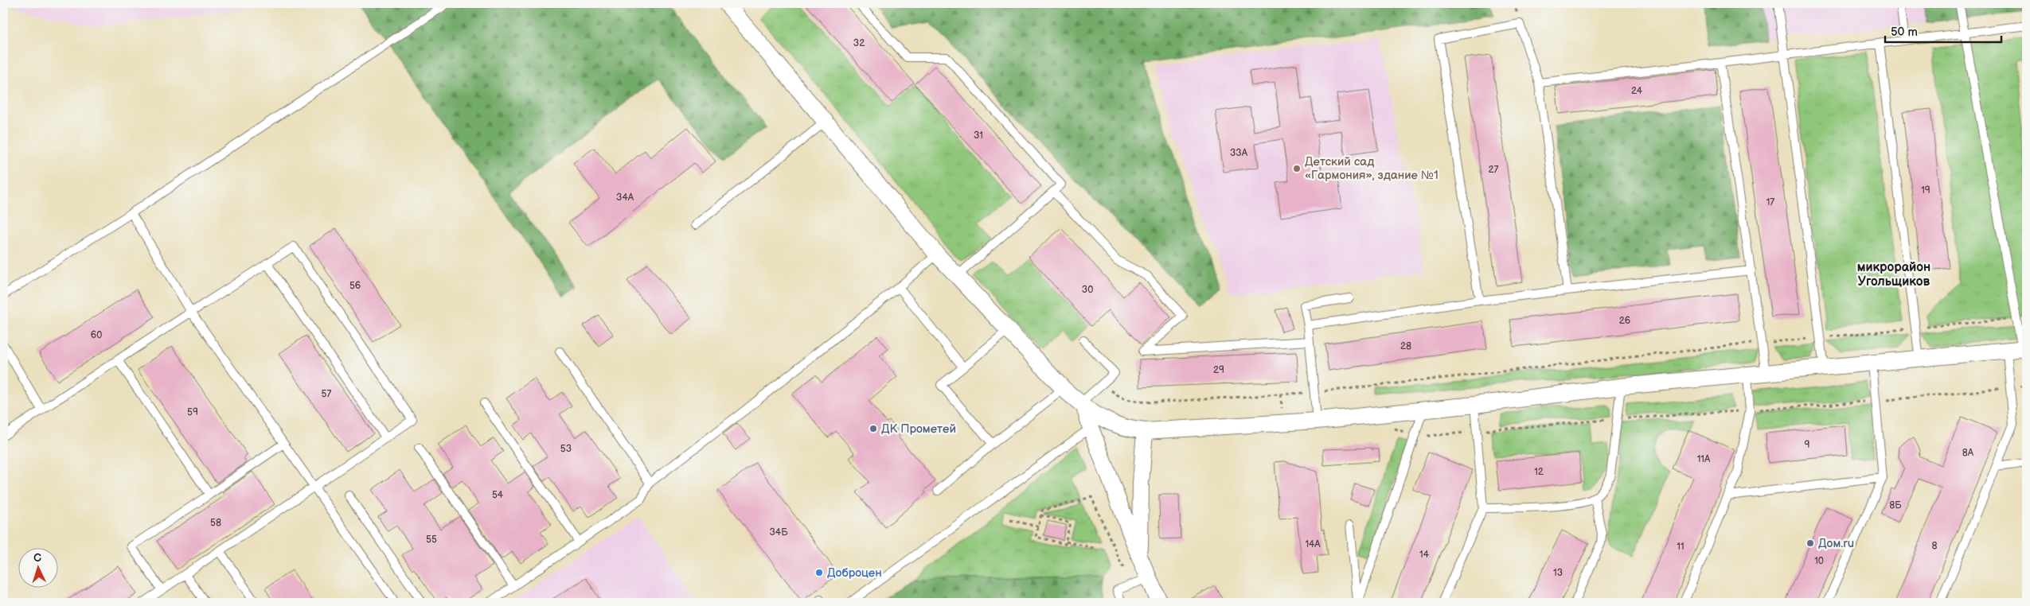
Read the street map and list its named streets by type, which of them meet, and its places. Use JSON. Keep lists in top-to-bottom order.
{
  "districts": ["микрорайон Угольщиков"],
  "places": [
    "Детский сад «Гармония», здание №1",
    "ДК Прометей",
    "Дом.ru",
    "Доброцен"
  ],
  "house_numbers": [
    "32",
    "24",
    "31",
    "33А",
    "27",
    "19",
    "34А",
    "17",
    "56",
    "30",
    "26",
    "60",
    "28",
    "29",
    "57",
    "59",
    "9",
    "53",
    "8А",
    "11А",
    "12",
    "54",
    "8Б",
    "58",
    "34Б",
    "55",
    "14А",
    "8",
    "11",
    "14",
    "10",
    "13"
  ],
  "scale_bar": "50 m",
  "north": "top"
}
